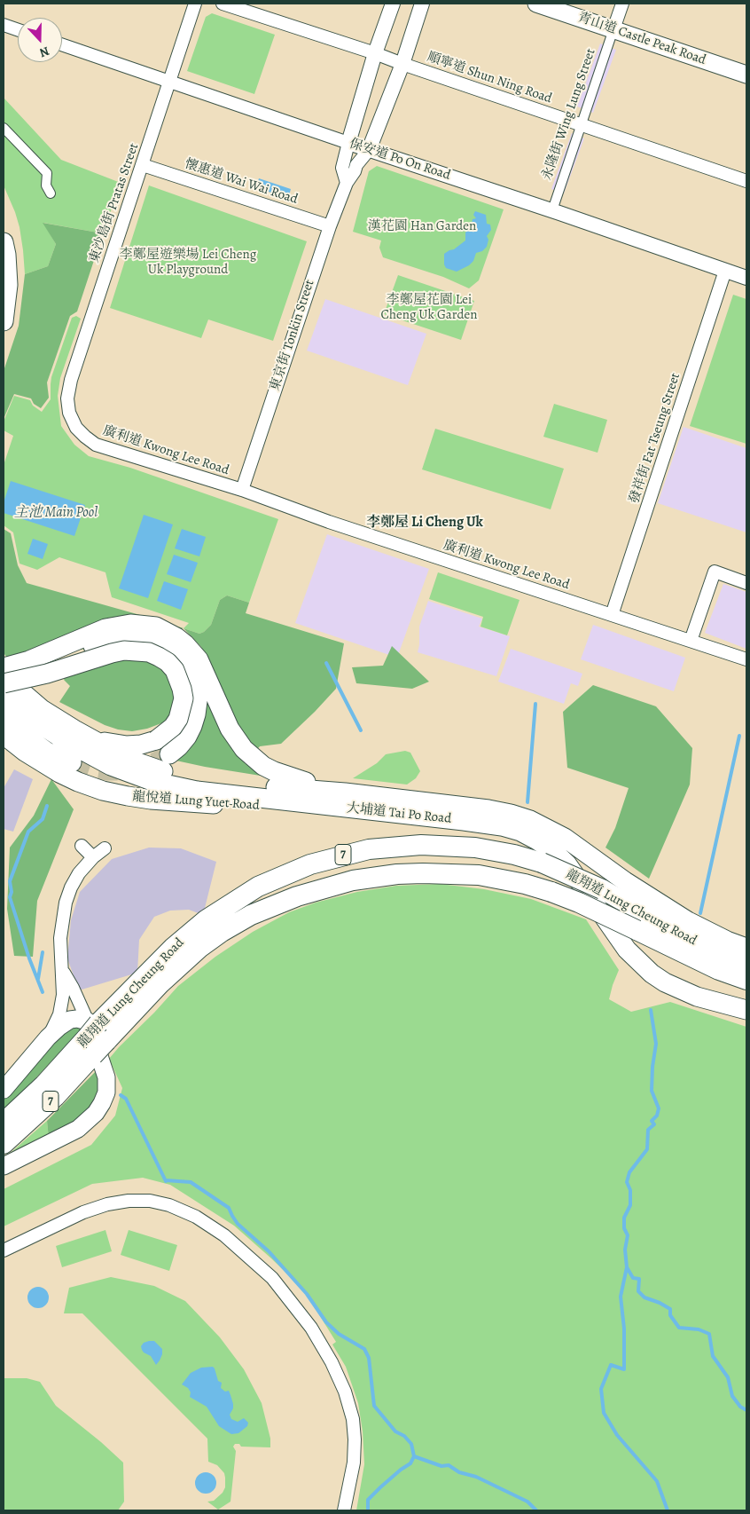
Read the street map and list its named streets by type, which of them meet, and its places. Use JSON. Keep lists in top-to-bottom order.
{
  "streets": {
    "highway": ["7", "龍翔道 Lung Cheung Road"],
    "main road": ["青山道 Castle Peak Road", "龍悅道 Lung Yuet Road", "大埔道 Tai Po Road"],
    "street": [
      "順寧道 Shun Ning Road",
      "永隆街 Wing Lung Street",
      "保安道 Po On Road",
      "懷惠道 Wai Wai Road",
      "東沙島街 Pratas Street",
      "東京街 Tonkin Street",
      "發祥街 Fat Tseung Street",
      "廣利道 Kwong Lee Road"
    ]
  },
  "crossings": [
    ["青山道 Castle Peak Road", "永隆街 Wing Lung Street"],
    ["順寧道 Shun Ning Road", "永隆街 Wing Lung Street"],
    ["順寧道 Shun Ning Road", "東京街 Tonkin Street"],
    ["永隆街 Wing Lung Street", "保安道 Po On Road"],
    ["保安道 Po On Road", "東沙島街 Pratas Street"],
    ["保安道 Po On Road", "東京街 Tonkin Street"],
    ["保安道 Po On Road", "發祥街 Fat Tseung Street"],
    ["懷惠道 Wai Wai Road", "東沙島街 Pratas Street"],
    ["懷惠道 Wai Wai Road", "東京街 Tonkin Street"],
    ["東沙島街 Pratas Street", "廣利道 Kwong Lee Road"],
    ["東京街 Tonkin Street", "廣利道 Kwong Lee Road"],
    ["發祥街 Fat Tseung Street", "廣利道 Kwong Lee Road"],
    ["龍悅道 Lung Yuet Road", "大埔道 Tai Po Road"]
  ],
  "districts": ["李鄭屋 Li Cheng Uk"],
  "water": ["主池 Main Pool"],
  "parks": ["漢花園 Han Garden", "李鄭屋遊樂場 Lei Cheng Uk Playground", "李鄭屋花園 Lei Cheng Uk Garden"],
  "north": "bottom"
}
